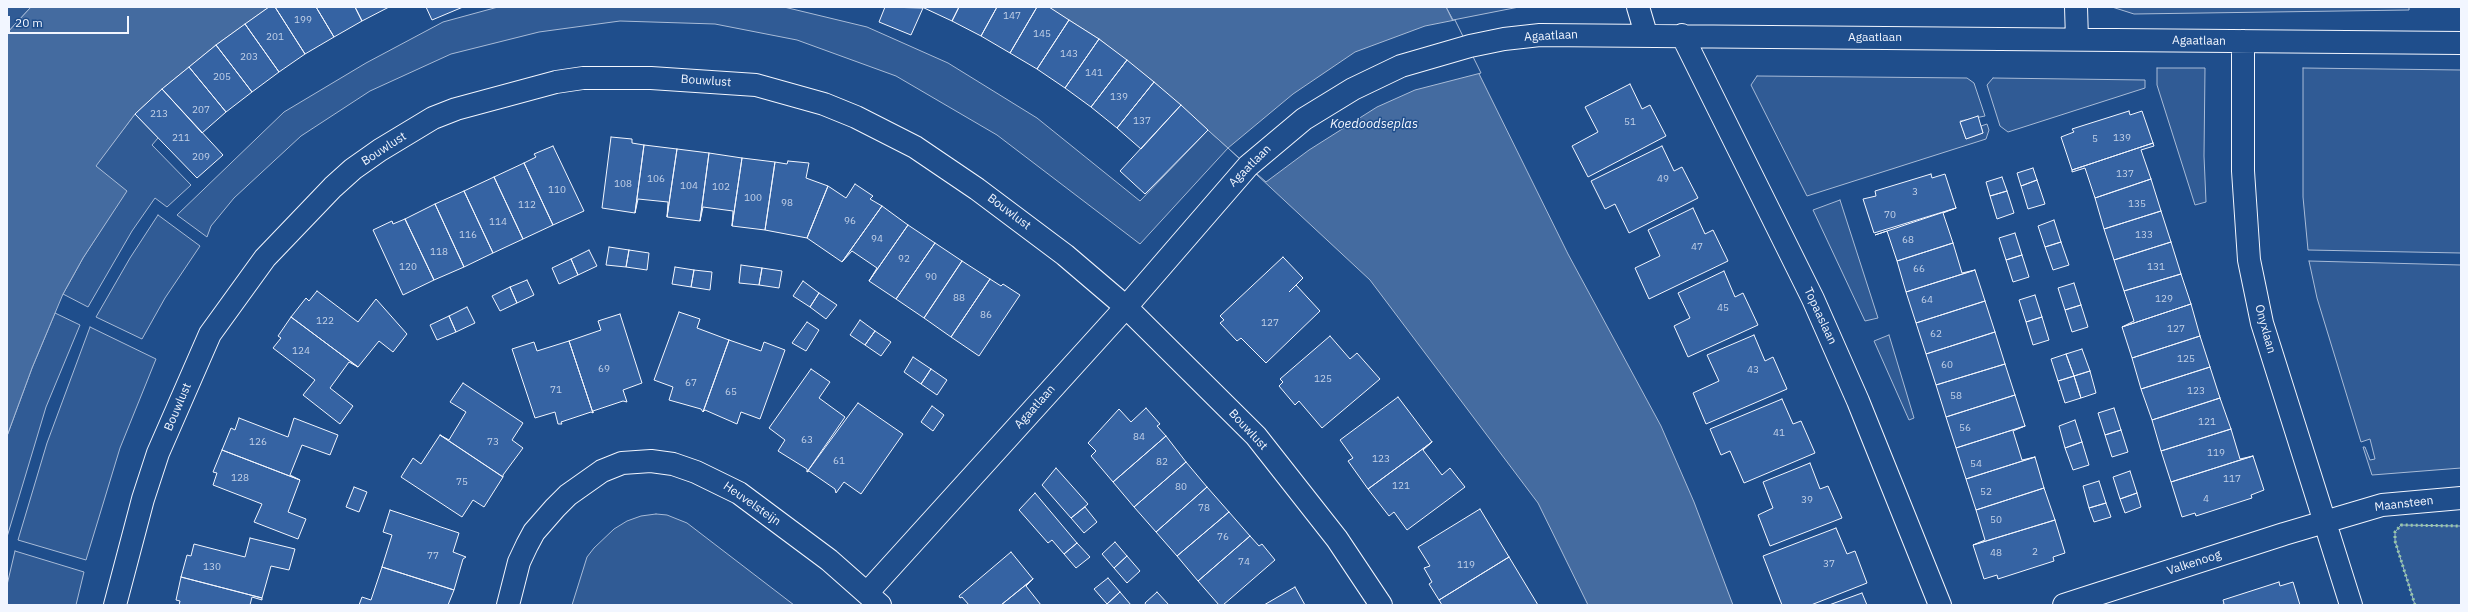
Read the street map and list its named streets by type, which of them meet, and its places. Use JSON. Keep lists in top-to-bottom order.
{
  "streets": {
    "street": [
      "Agaatlaan",
      "Bouwlust",
      "Topaaslaan",
      "Onyxlaan",
      "Heuvelsteijn",
      "Maansteen",
      "Valkenoog"
    ]
  },
  "crossings": [
    ["Agaatlaan", "Bouwlust"],
    ["Agaatlaan", "Topaaslaan"],
    ["Agaatlaan", "Onyxlaan"],
    ["Agaatlaan", "Heuvelsteijn"],
    ["Onyxlaan", "Maansteen"],
    ["Onyxlaan", "Valkenoog"],
    ["Maansteen", "Valkenoog"]
  ],
  "water": ["Koedoodseplas"],
  "house_numbers": [
    "147",
    "199",
    "145",
    "201",
    "143",
    "203",
    "141",
    "205",
    "139",
    "207",
    "213",
    "137",
    "51",
    "211",
    "139",
    "5",
    "209",
    "137",
    "106",
    "49",
    "108",
    "104",
    "102",
    "110",
    "3",
    "100",
    "98",
    "135",
    "112",
    "70",
    "96",
    "114",
    "116",
    "133",
    "94",
    "68",
    "47",
    "118",
    "92",
    "120",
    "131",
    "66",
    "90",
    "88",
    "129",
    "64",
    "45",
    "86",
    "122",
    "127",
    "127",
    "62",
    "124",
    "125",
    "60",
    "69",
    "43",
    "125",
    "67",
    "71",
    "123",
    "65",
    "58",
    "121",
    "56",
    "41",
    "84",
    "63",
    "126",
    "73",
    "119",
    "123",
    "61",
    "82",
    "54",
    "128",
    "117",
    "75",
    "121",
    "80",
    "52",
    "4",
    "39",
    "78",
    "50",
    "76",
    "2",
    "48",
    "77",
    "74",
    "37",
    "119",
    "130"
  ],
  "scale_bar": "20 m"
}
